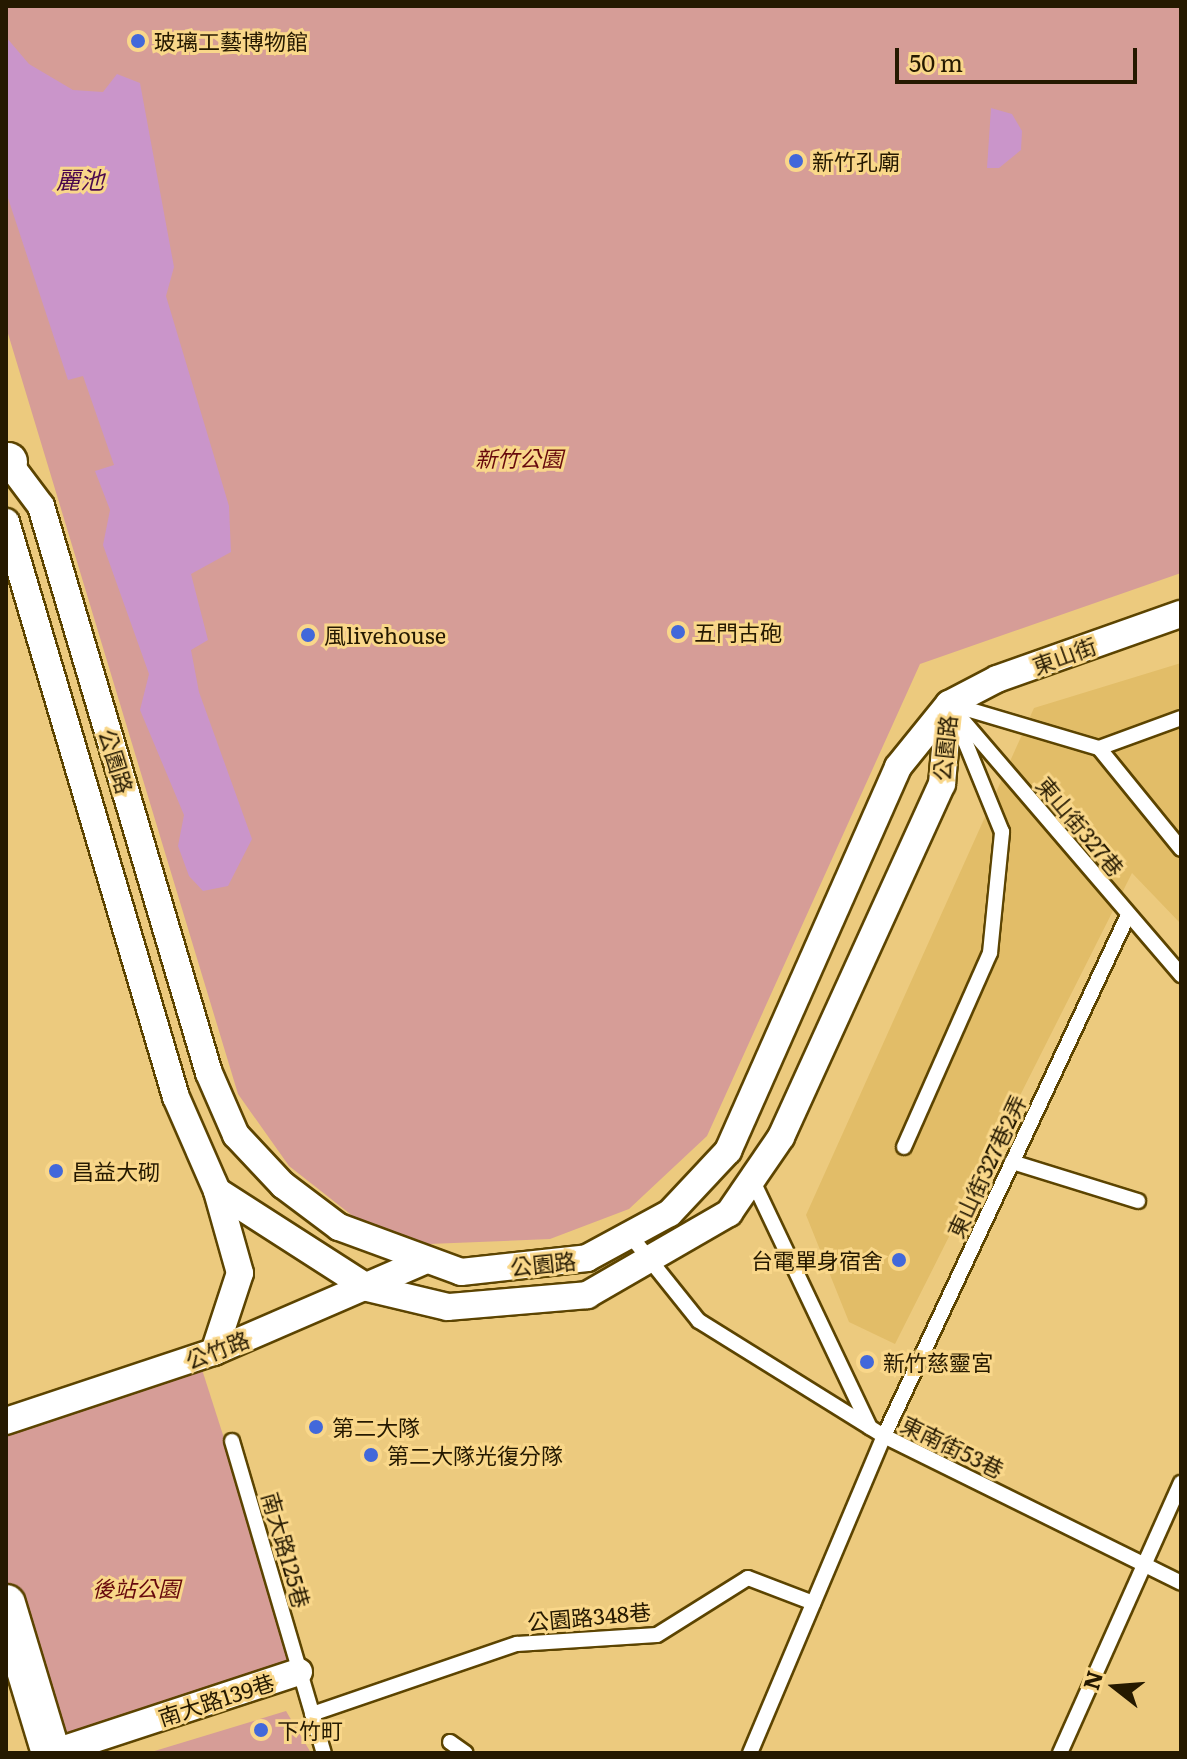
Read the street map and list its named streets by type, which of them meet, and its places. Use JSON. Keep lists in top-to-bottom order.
{
  "streets": {
    "street": [
      "東山街",
      "公園路",
      "公竹路",
      "南大路139巷"
    ],
    "lane": [
      "東山街327巷",
      "東山街327巷2弄",
      "東南街53巷",
      "南大路125巷",
      "公園路348巷"
    ]
  },
  "crossings": [
    ["東山街", "公園路"],
    ["東山街", "東山街327巷"],
    ["公園路", "東山街327巷"],
    ["公園路", "公竹路"],
    ["東山街327巷", "東山街327巷2弄"],
    ["東山街327巷2弄", "東南街53巷"],
    ["東南街53巷", "公園路348巷"],
    ["南大路125巷", "南大路139巷"],
    ["公園路348巷", "南大路139巷"]
  ],
  "water": ["麗池"],
  "parks": ["新竹公園", "後站公園"],
  "places": [
    "玻璃工藝博物館",
    "新竹孔廟",
    "五門古砲",
    "風livehouse",
    "昌益大砌",
    "台電單身宿舍",
    "新竹慈靈宮",
    "第二大隊",
    "第二大隊光復分隊",
    "下竹町"
  ],
  "scale_bar": "50 m",
  "north": "left"
}
